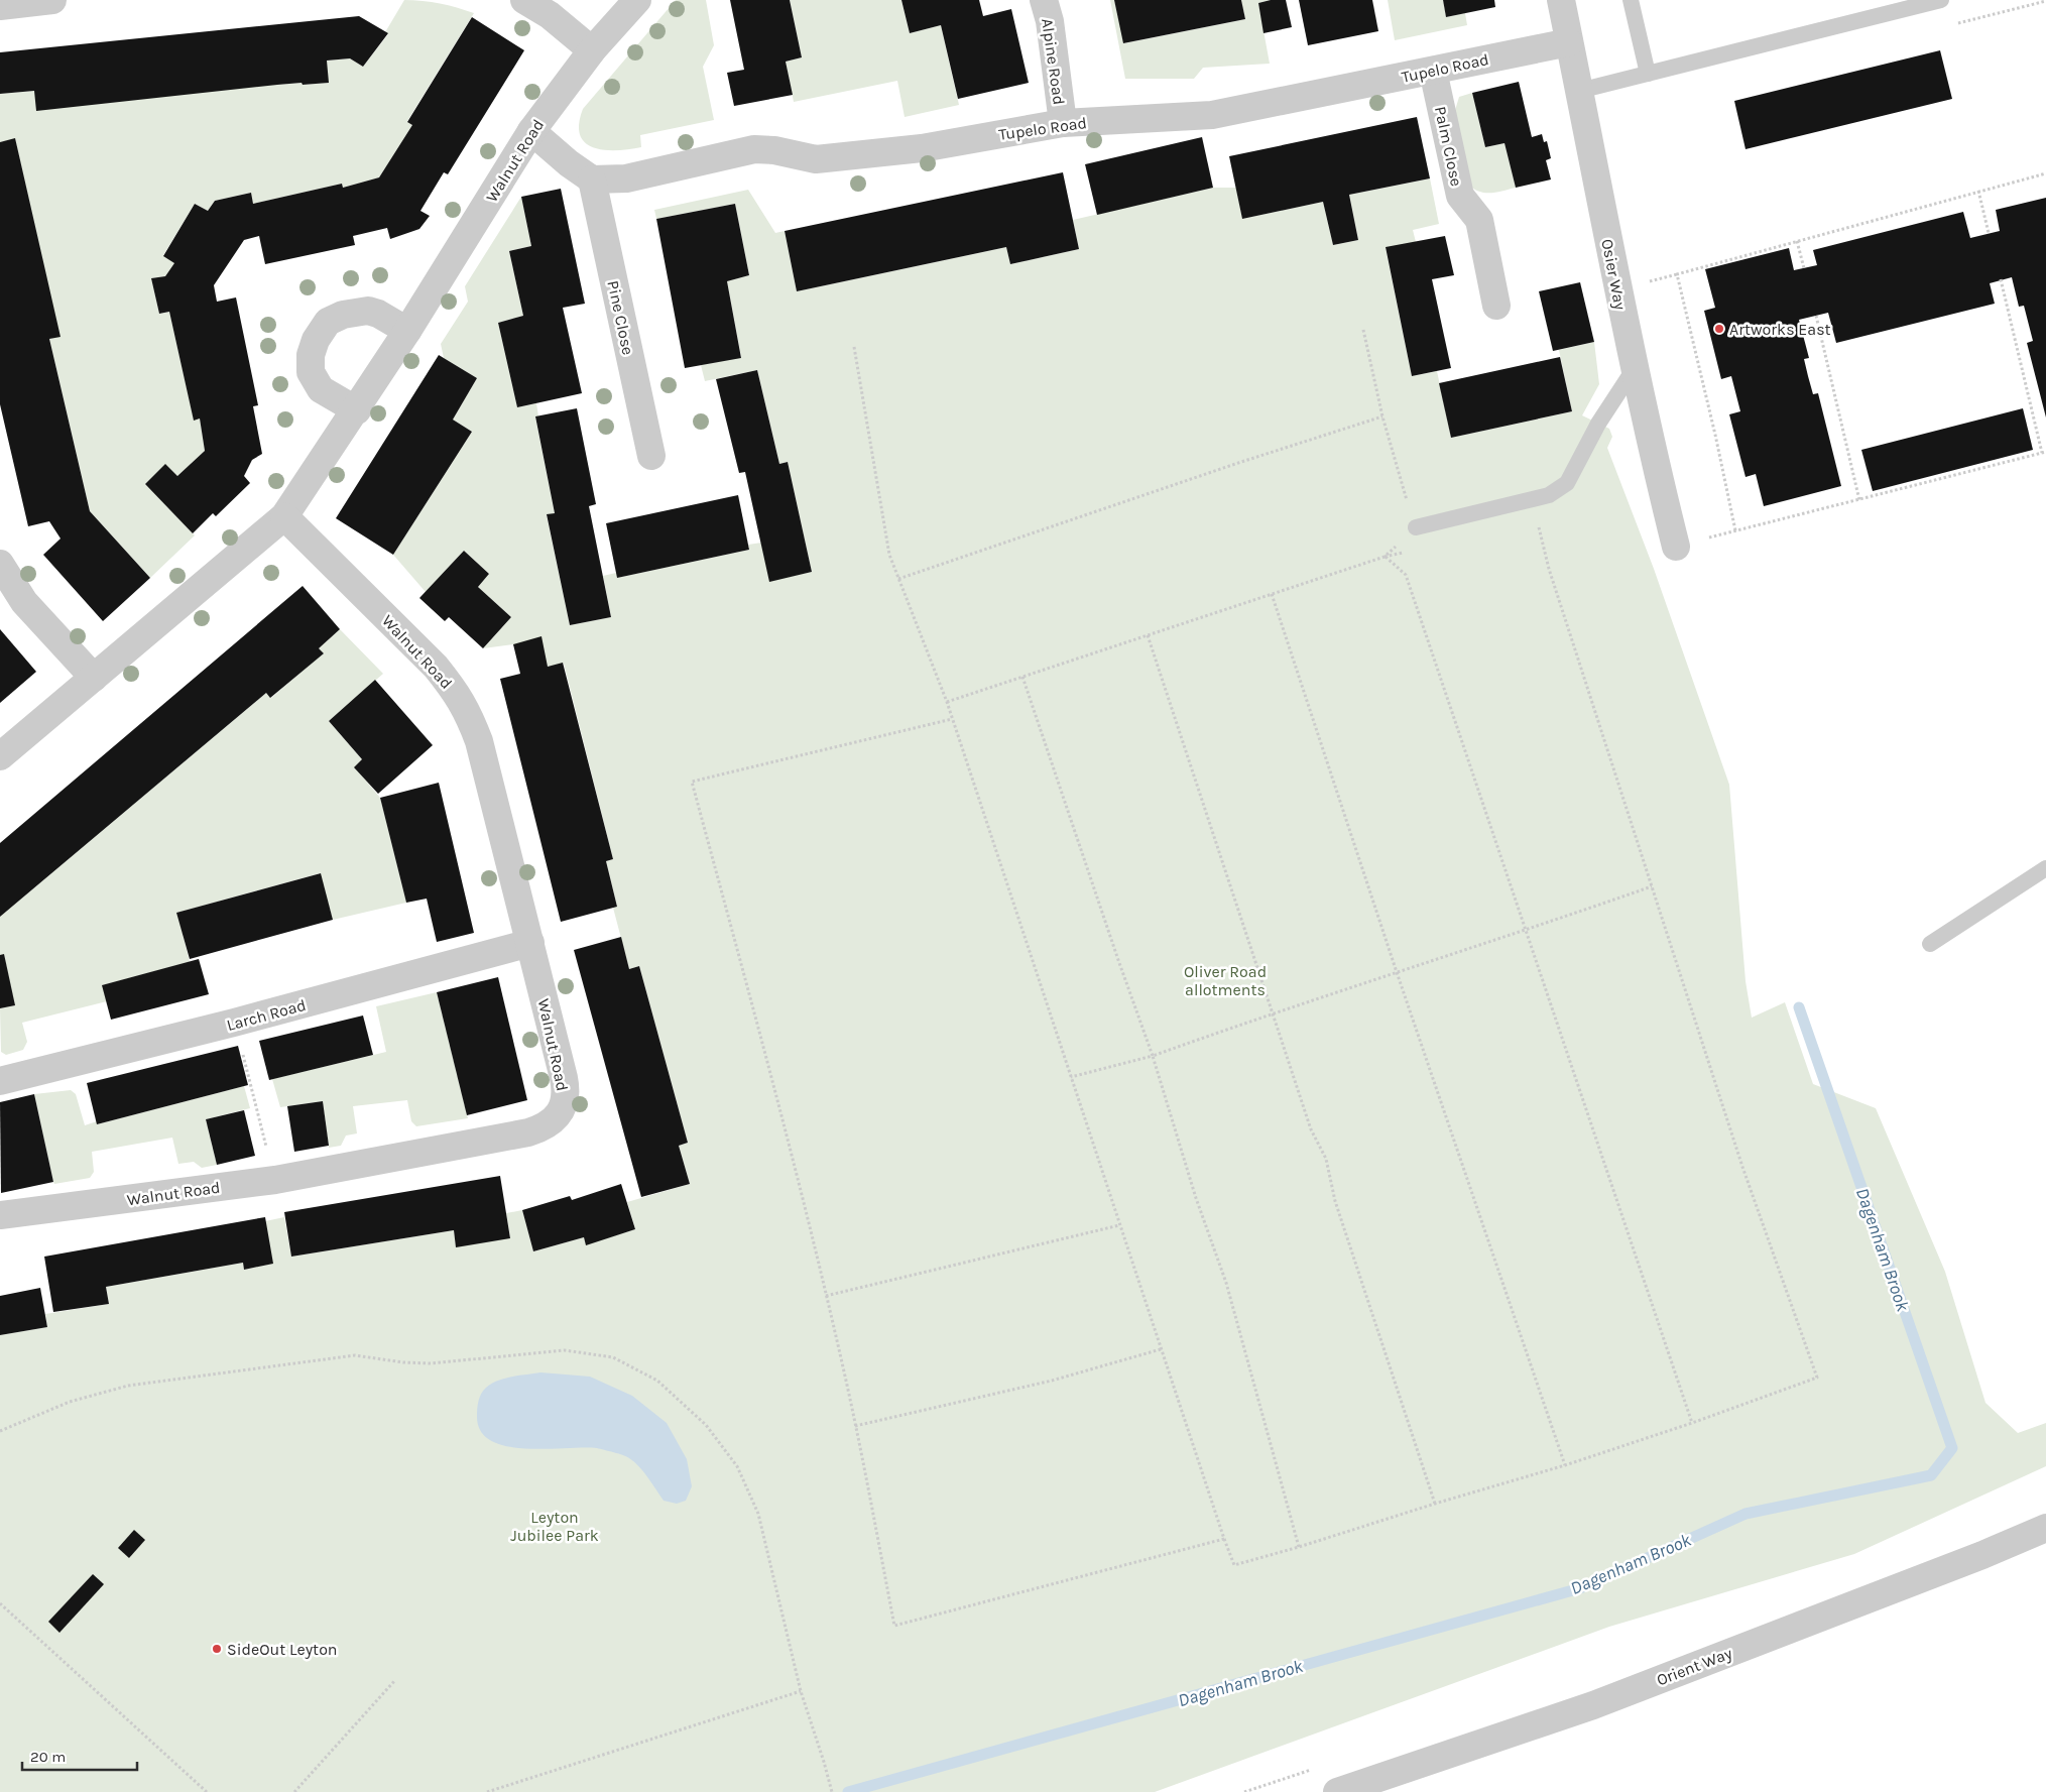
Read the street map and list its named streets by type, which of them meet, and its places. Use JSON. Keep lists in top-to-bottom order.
{
  "streets": {
    "street": [
      "Alpine Road",
      "Tupelo Road",
      "Palm Close",
      "Walnut Road",
      "Osier Way",
      "Pine Close",
      "Larch Road",
      "Orient Way"
    ]
  },
  "crossings": [
    ["Alpine Road", "Tupelo Road"],
    ["Tupelo Road", "Palm Close"],
    ["Tupelo Road", "Osier Way"],
    ["Tupelo Road", "Pine Close"],
    ["Walnut Road", "Larch Road"]
  ],
  "water": ["Dagenham Brook"],
  "parks": ["Oliver Road allotments", "Leyton Jubilee Park"],
  "places": ["Artworks East", "SideOut Leyton"],
  "scale_bar": "20 m"
}
